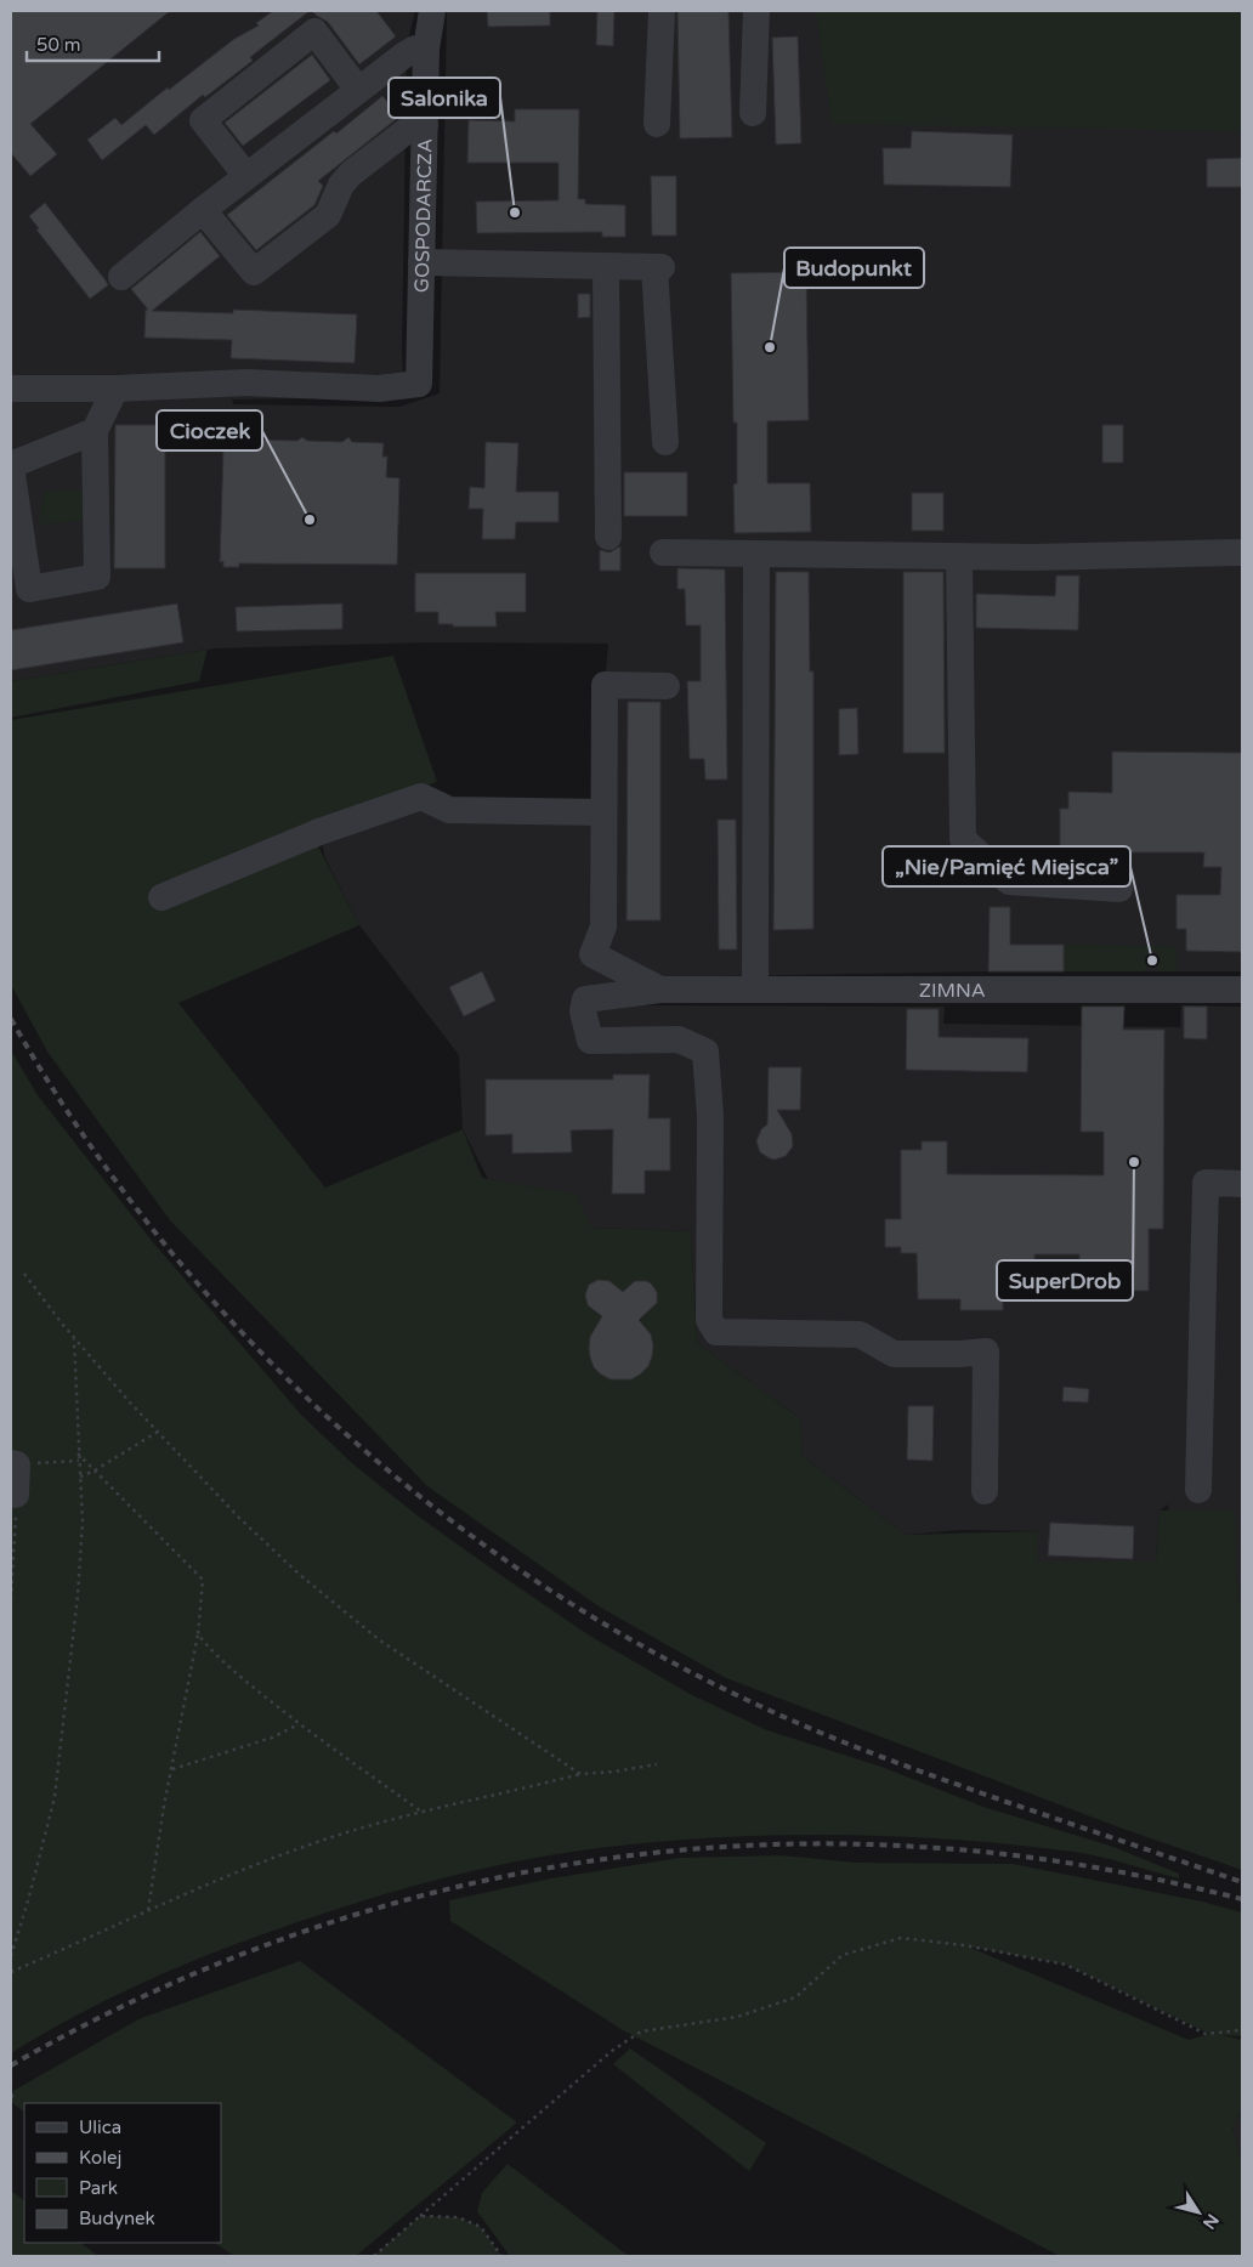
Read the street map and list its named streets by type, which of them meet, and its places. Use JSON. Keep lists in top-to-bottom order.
{
  "streets": {
    "street": ["GOSPODARCZA", "ZIMNA"]
  },
  "places": [
    "Salonika",
    "Budopunkt",
    "Cioczek",
    "„Nie/Pamięć Miejsca”",
    "SuperDrob"
  ],
  "legend": [
    "Ulica",
    "Kolej",
    "Park",
    "Budynek"
  ],
  "scale_bar": "50 m",
  "north": "bottom right"
}
